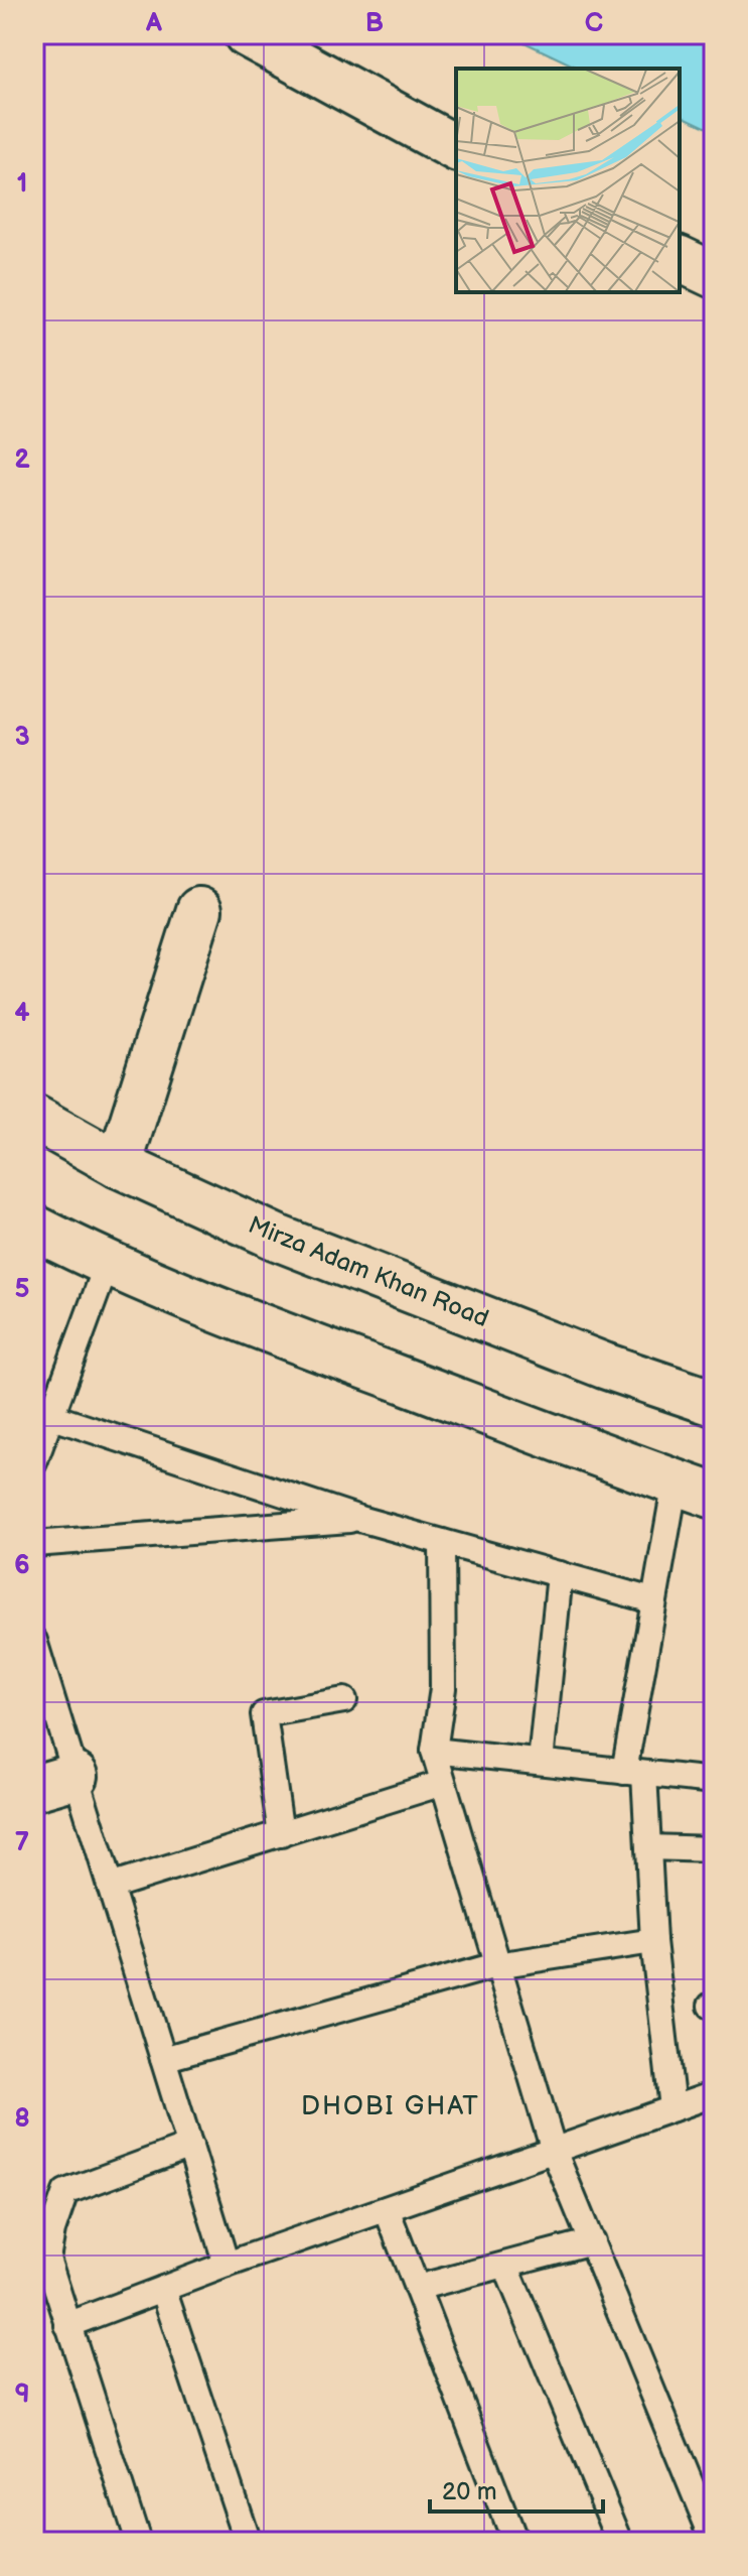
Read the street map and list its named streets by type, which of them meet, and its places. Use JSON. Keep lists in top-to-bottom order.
{
  "streets": {
    "main road": ["Mirza Adam Khan Road"]
  },
  "districts": ["DHOBI GHAT"],
  "scale_bar": "20 m",
  "grid": {
    "columns": ["A", "B", "C"],
    "rows": [
      "1",
      "2",
      "3",
      "4",
      "5",
      "6",
      "7",
      "8",
      "9"
    ]
  }
}
